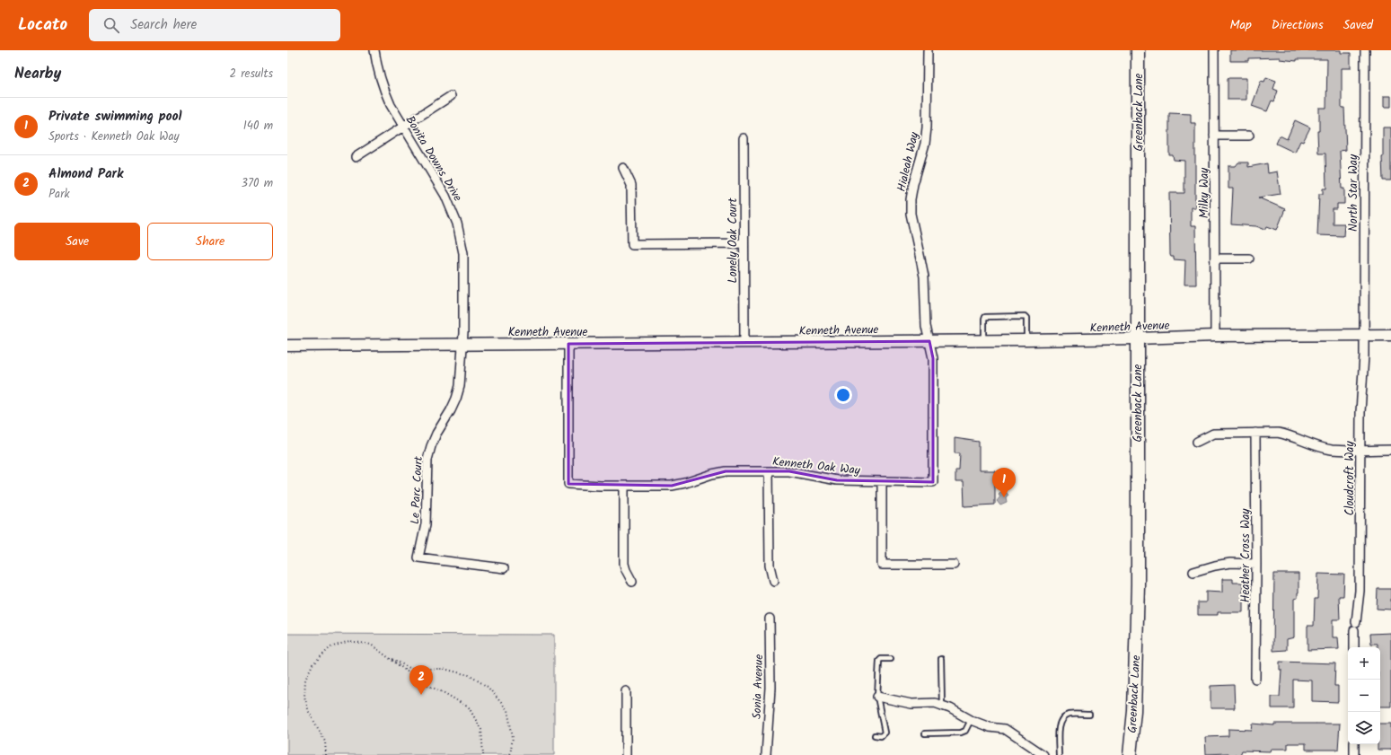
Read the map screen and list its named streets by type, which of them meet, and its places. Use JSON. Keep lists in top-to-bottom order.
{
  "streets": {
    "main road": ["Greenback Lane", "Kenneth Avenue"],
    "street": [
      "Bonita Downs Drive",
      "Hialeah Way",
      "Milky Way",
      "North Star Way",
      "Lonely Oak Court",
      "Kenneth Oak Way",
      "Cloudcroft Way",
      "Le Parc Court",
      "Heather Cross Way",
      "Sonia Avenue"
    ]
  },
  "crossings": [
    ["Greenback Lane", "Kenneth Avenue"],
    ["Bonita Downs Drive", "Kenneth Avenue"],
    ["Bonita Downs Drive", "Le Parc Court"],
    ["Hialeah Way", "Kenneth Avenue"],
    ["Hialeah Way", "Kenneth Oak Way"],
    ["Milky Way", "Kenneth Avenue"],
    ["North Star Way", "Kenneth Avenue"],
    ["North Star Way", "Cloudcroft Way"],
    ["Lonely Oak Court", "Kenneth Avenue"],
    ["Kenneth Avenue", "Kenneth Oak Way"],
    ["Kenneth Avenue", "Cloudcroft Way"],
    ["Kenneth Avenue", "Le Parc Court"]
  ],
  "page": {
    "header": "Locato",
    "search": "Search here",
    "nav": ["Map", "Directions", "Saved"],
    "heading": ["Nearby", "2 results"],
    "list": [
      {
        "mark": "1",
        "name": "Private swimming pool",
        "note": "Sports · Kenneth Oak Way",
        "value": "140 m"
      },
      {
        "mark": "2",
        "name": "Almond Park",
        "note": "Park",
        "value": "370 m"
      }
    ],
    "buttons": ["Save", "Share"],
    "pins": ["1", "2"],
    "map_buttons": ["+", "−"]
  }
}
